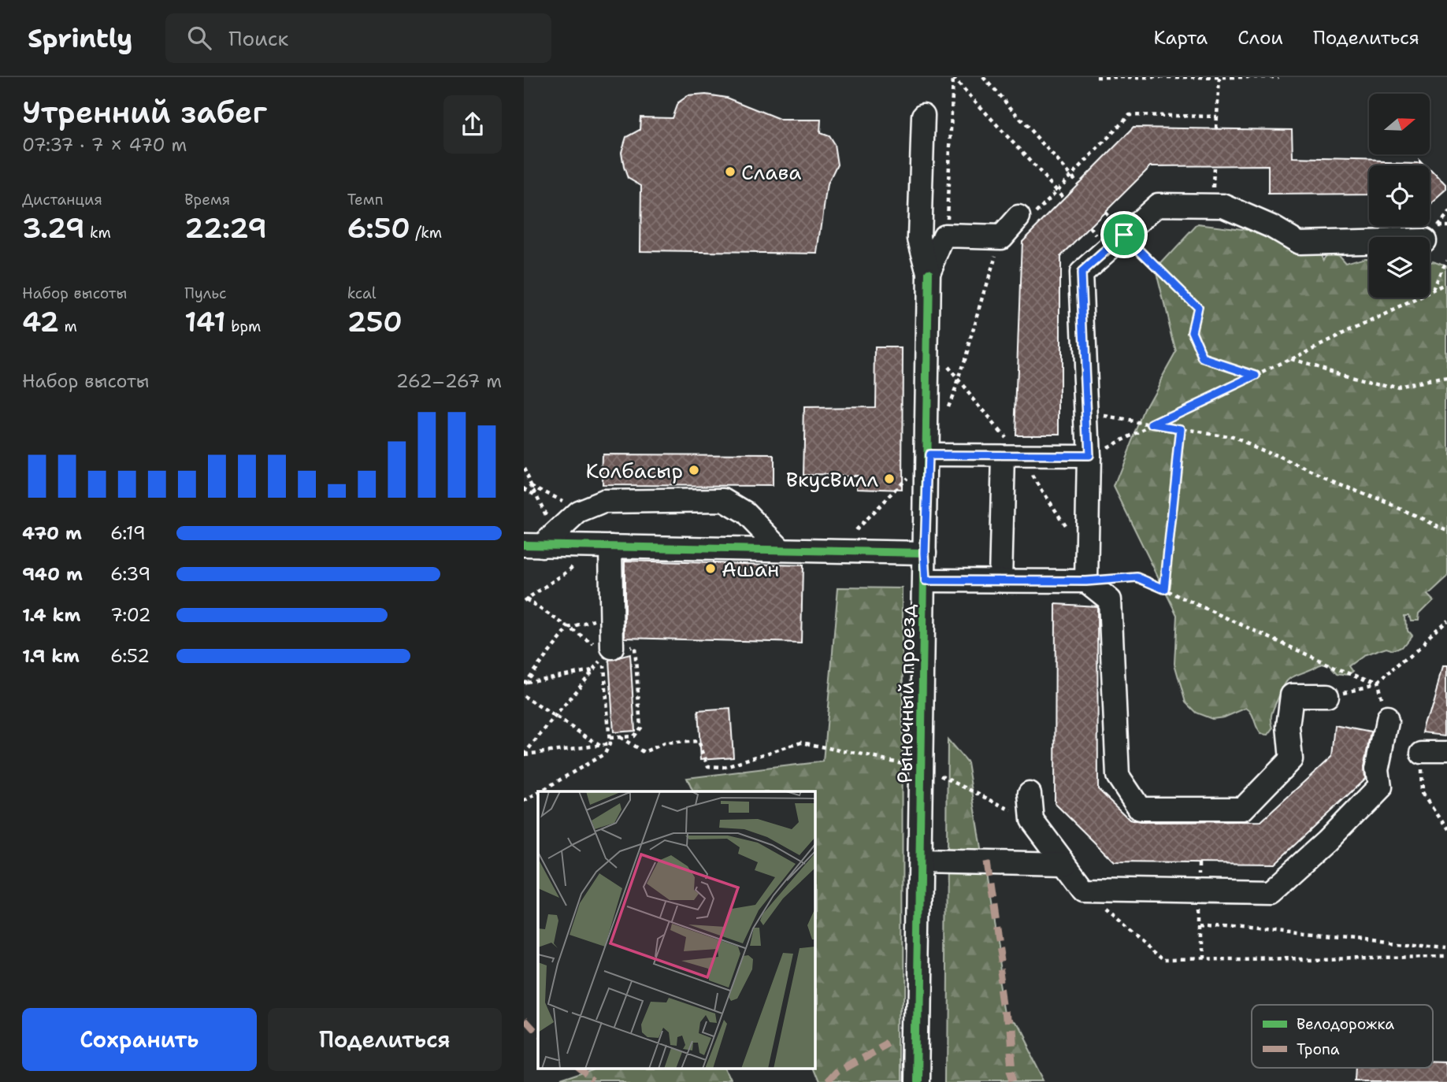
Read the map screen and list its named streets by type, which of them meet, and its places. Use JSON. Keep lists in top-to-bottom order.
{
  "streets": {
    "street": ["Рыночный проезд"]
  },
  "places": [
    "Слава",
    "Колбасыр",
    "ВкусВилл",
    "Ашан"
  ],
  "legend": ["Велодорожка", "Тропа"],
  "north": "right",
  "page": {
    "header": "Sprintly",
    "search": "Поиск",
    "nav": ["Карта", "Слои", "Поделиться"],
    "heading": ["Утренний забег", "07:37 · 7 × 470 m"],
    "stats": [
      ["Дистанция", "3.29 km"],
      ["Время", "22:29"],
      ["Темп", "6:50 /km"],
      ["Набор высоты", "42 m"],
      ["Пульс", "141 bpm"],
      ["kcal", "250"]
    ],
    "chart": ["Набор высоты", "262–267 m"],
    "list": [
      {
        "name": "470 m",
        "note": "6:19"
      },
      {
        "name": "940 m",
        "note": "6:39"
      },
      {
        "name": "1.4 km",
        "note": "7:02"
      },
      {
        "name": "1.9 km",
        "note": "6:52"
      }
    ],
    "buttons": ["Сохранить", "Поделиться"]
  }
}
